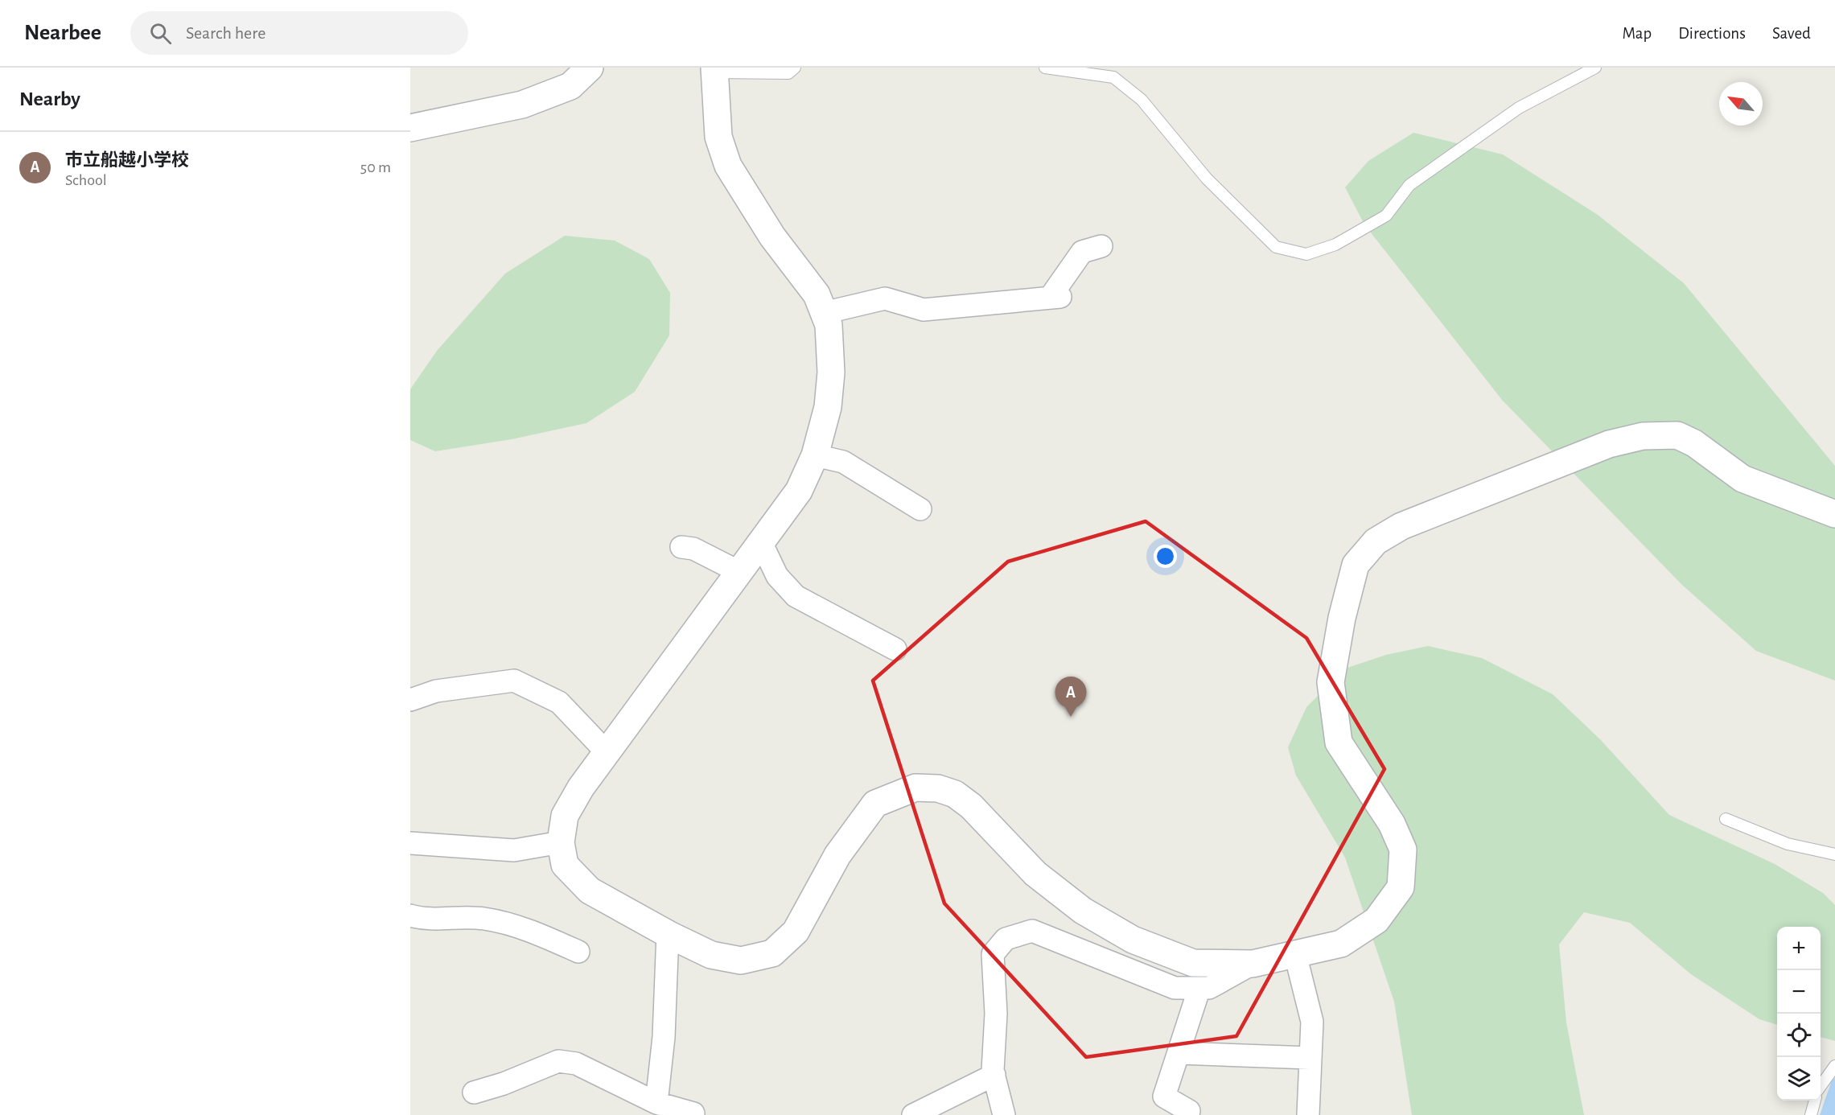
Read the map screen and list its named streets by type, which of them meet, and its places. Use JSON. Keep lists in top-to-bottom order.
{
  "north": "top left",
  "page": {
    "header": "Nearbee",
    "search": "Search here",
    "nav": ["Map", "Directions", "Saved"],
    "heading": "Nearby",
    "list": [
      {
        "mark": "A",
        "name": "市立船越小学校",
        "note": "School",
        "value": "50 m"
      }
    ],
    "pins": "A",
    "map_buttons": ["+", "−"]
  }
}
